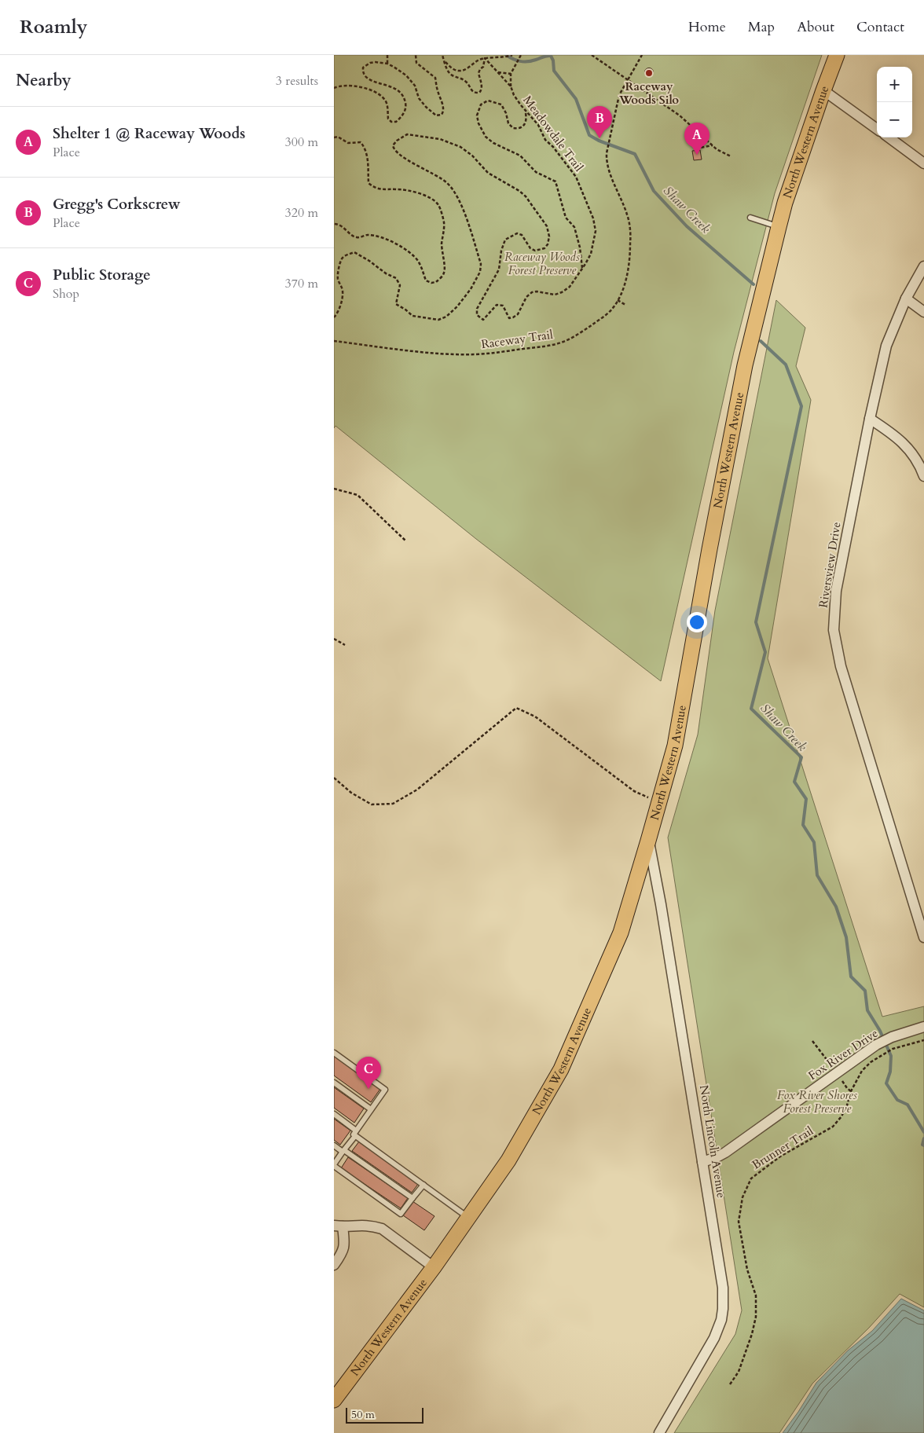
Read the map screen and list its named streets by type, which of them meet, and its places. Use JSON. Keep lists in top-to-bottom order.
{
  "streets": {
    "main road": ["North Western Avenue"],
    "street": ["Riversview Drive", "Fox River Drive", "North Lincoln Avenue"],
    "path": ["Meadowdale Trail", "Raceway Trail", "Brunner Trail"]
  },
  "crossings": [
    ["North Western Avenue", "North Lincoln Avenue"],
    ["Fox River Drive", "North Lincoln Avenue"]
  ],
  "water": ["Shaw Creek"],
  "parks": ["Raceway Woods Forest Preserve", "Fox River Shores Forest Preserve"],
  "places": ["Raceway Woods Silo"],
  "scale_bar": "50 m",
  "page": {
    "header": "Roamly",
    "nav": [
      "Home",
      "Map",
      "About",
      "Contact"
    ],
    "heading": ["Nearby", "3 results"],
    "map_buttons": ["+", "−"],
    "list": [
      {
        "mark": "A",
        "name": "Shelter 1 @ Raceway Woods",
        "note": "Place",
        "value": "300 m"
      },
      {
        "mark": "B",
        "name": "Gregg's Corkscrew",
        "note": "Place",
        "value": "320 m"
      },
      {
        "mark": "C",
        "name": "Public Storage",
        "note": "Shop",
        "value": "370 m"
      }
    ],
    "pins": ["B", "A", "C"],
    "scale": "50 m"
  }
}
